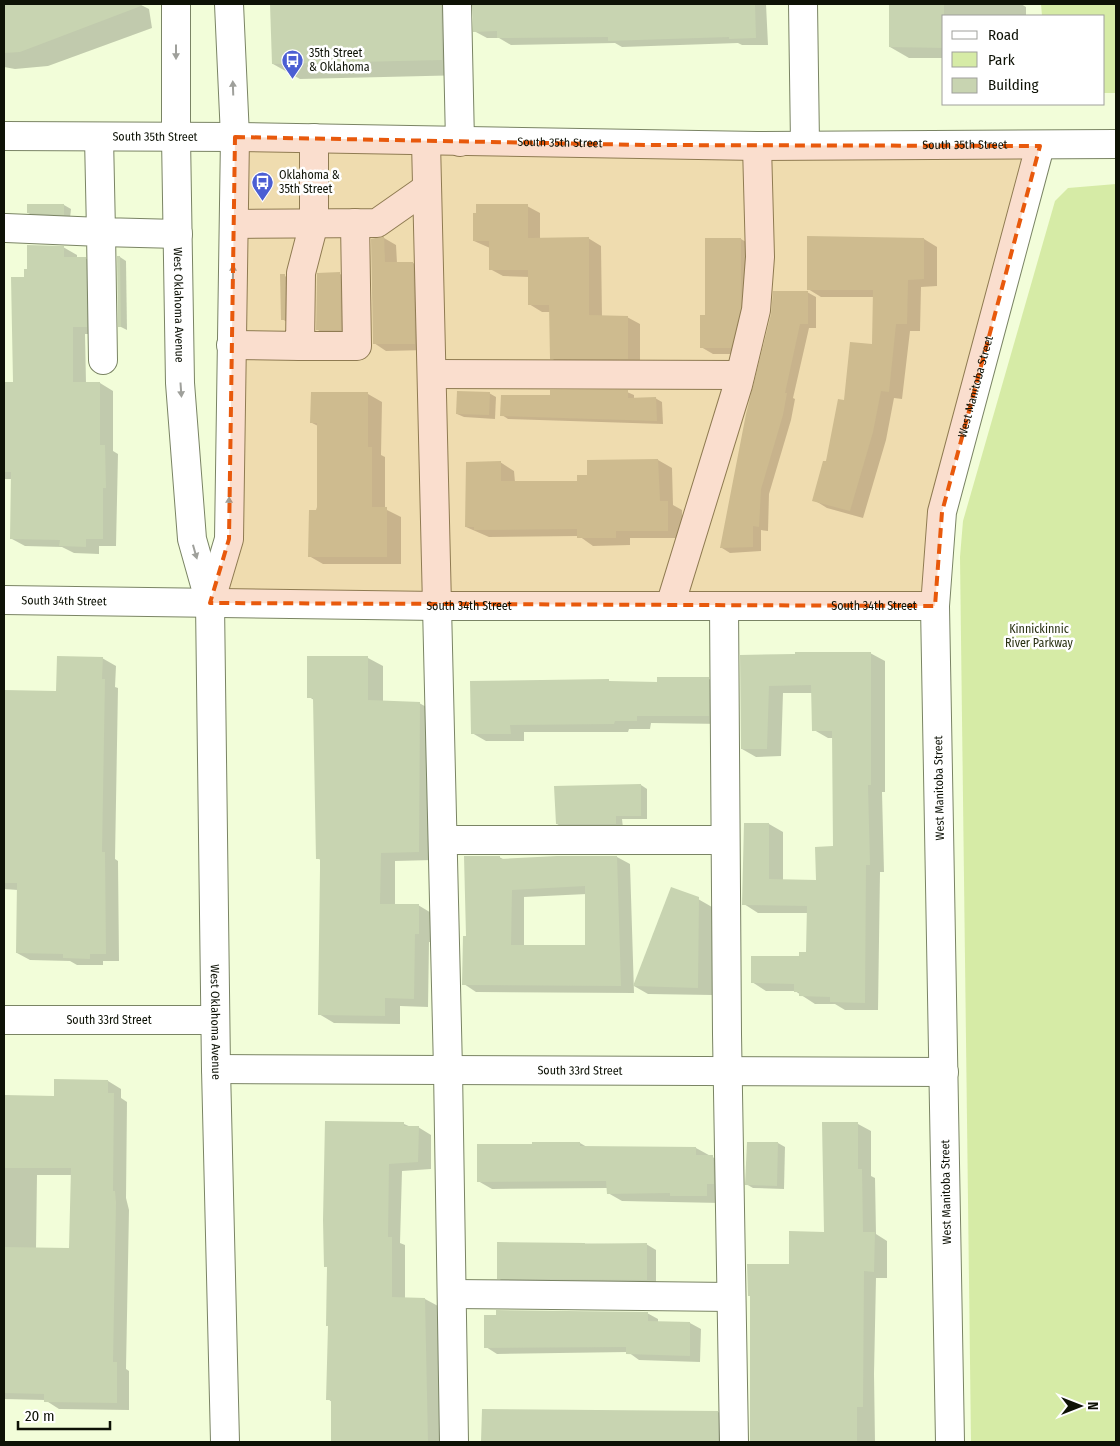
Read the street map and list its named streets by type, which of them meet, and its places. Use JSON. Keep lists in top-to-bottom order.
{
  "streets": {
    "street": [
      "South 35th Street",
      "West Oklahoma Avenue",
      "West Manitoba Street",
      "South 34th Street",
      "South 33rd Street"
    ]
  },
  "crossings": [
    ["South 35th Street", "West Oklahoma Avenue"],
    ["South 35th Street", "West Manitoba Street"],
    ["West Oklahoma Avenue", "South 34th Street"],
    ["West Oklahoma Avenue", "South 33rd Street"],
    ["West Manitoba Street", "South 34th Street"],
    ["West Manitoba Street", "South 33rd Street"]
  ],
  "parks": ["Kinnickinnic River Parkway"],
  "places": {
    "bus stop": ["35th Street & Oklahoma", "Oklahoma & 35th Street"]
  },
  "legend": ["Road", "Park", "Building"],
  "scale_bar": "20 m",
  "north": "right"
}
